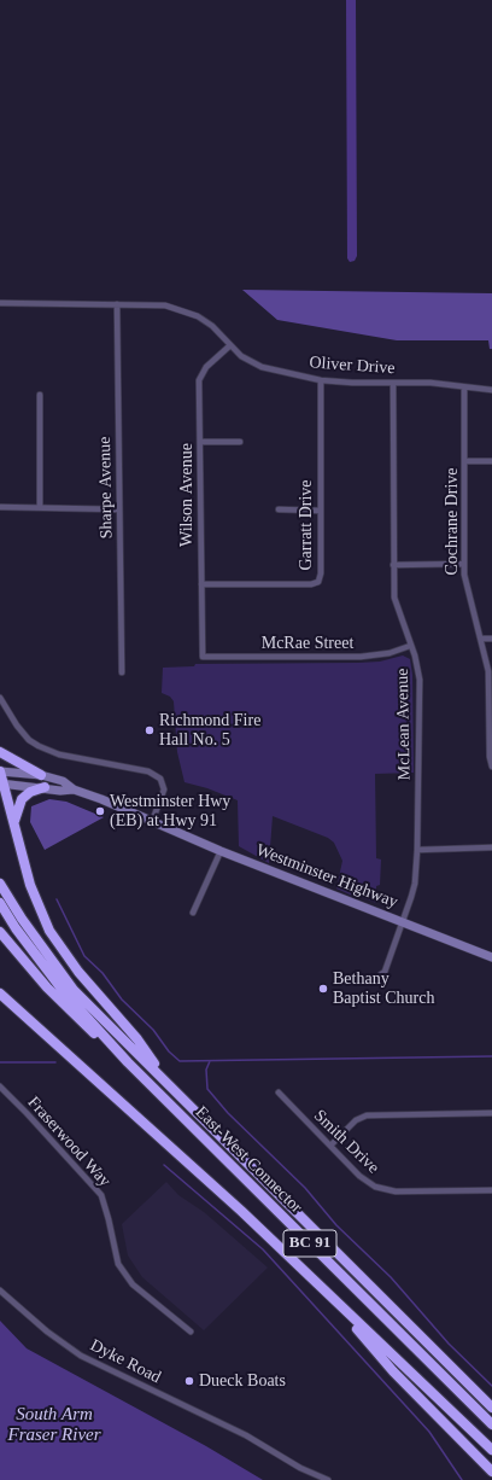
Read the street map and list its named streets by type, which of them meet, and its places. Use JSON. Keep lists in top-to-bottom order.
{
  "streets": {
    "highway": ["East-West Connector", "BC 91"],
    "main road": ["Westminster Highway"],
    "street": [
      "Oliver Drive",
      "Sharpe Avenue",
      "Wilson Avenue",
      "Cochrane Drive",
      "Garratt Drive",
      "McRae Street",
      "McLean Avenue",
      "Fraserwood Way",
      "Smith Drive",
      "Dyke Road"
    ]
  },
  "crossings": [
    ["Oliver Drive", "Sharpe Avenue"],
    ["Oliver Drive", "Wilson Avenue"],
    ["Oliver Drive", "Cochrane Drive"],
    ["Oliver Drive", "Garratt Drive"],
    ["Oliver Drive", "McLean Avenue"],
    ["Wilson Avenue", "Garratt Drive"],
    ["Wilson Avenue", "McRae Street"],
    ["McRae Street", "McLean Avenue"],
    ["McLean Avenue", "Westminster Highway"],
    ["East-West Connector", "BC 91"]
  ],
  "water": ["South Arm Fraser River"],
  "places": [
    "Richmond Fire Hall No. 5",
    "Westminster Hwy (EB) at Hwy 91",
    "Bethany Baptist Church",
    "Dueck Boats"
  ]
}
